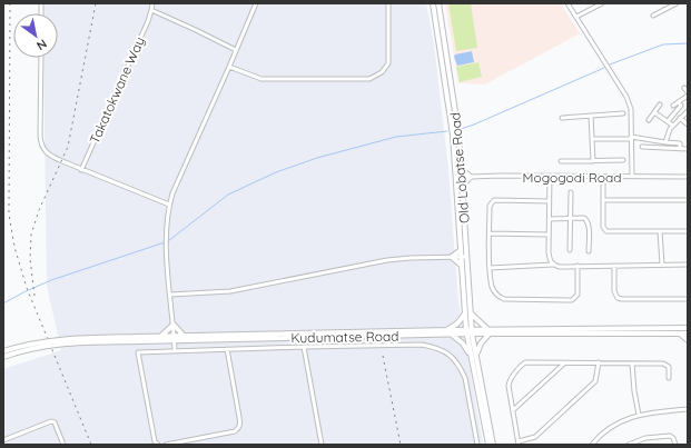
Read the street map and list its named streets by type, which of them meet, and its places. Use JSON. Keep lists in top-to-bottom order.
{
  "streets": {
    "main road": ["Old Lobatse Road", "Kudumatse Road"],
    "street": ["Takatokwane Way", "Mogogodi Road"]
  },
  "crossings": [
    ["Old Lobatse Road", "Mogogodi Road"],
    ["Old Lobatse Road", "Kudumatse Road"]
  ],
  "north": "bottom right"
}
